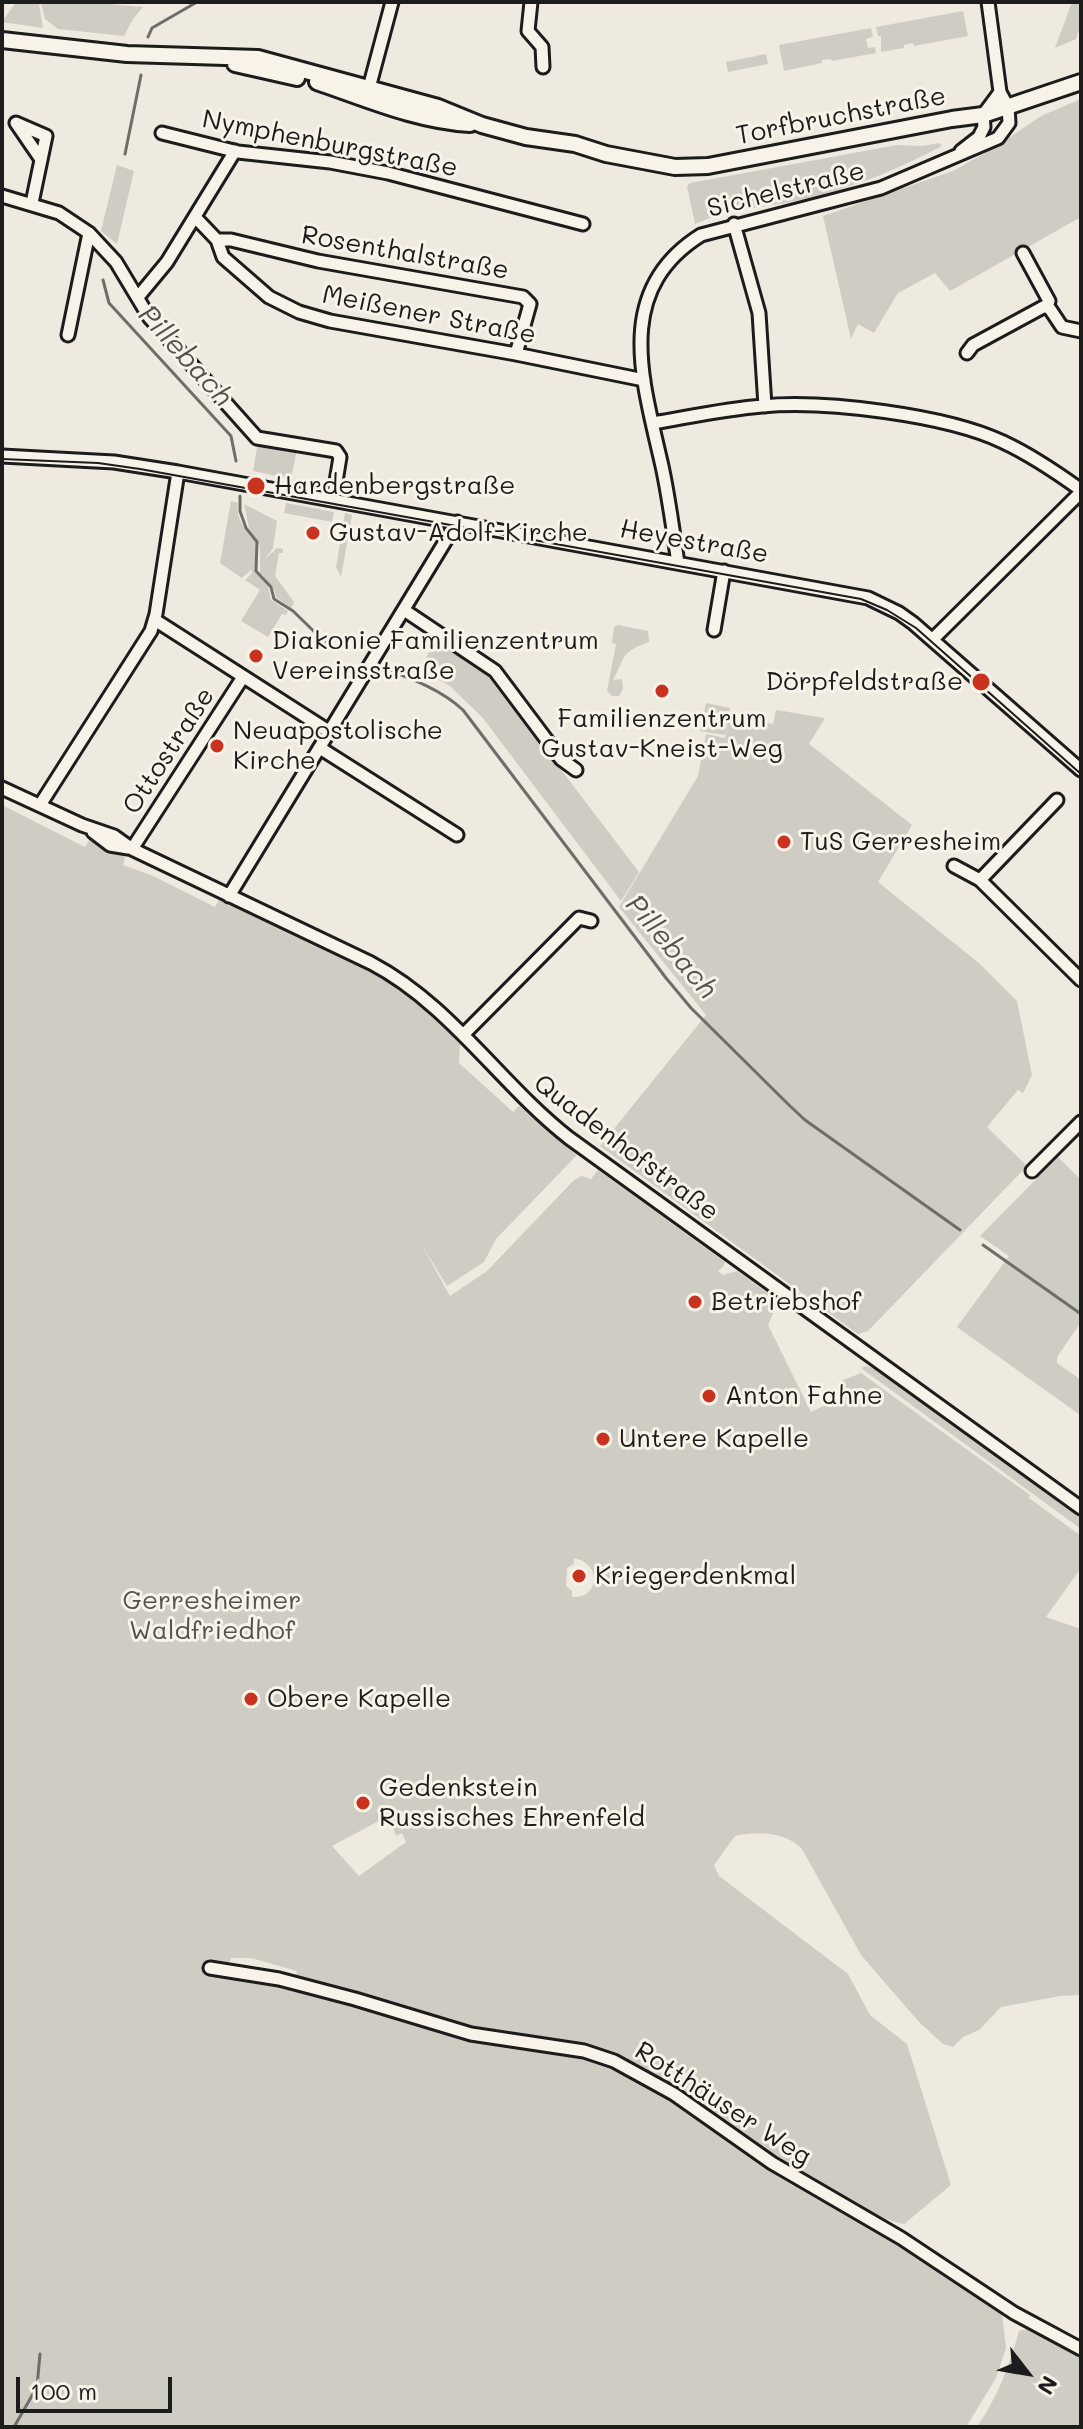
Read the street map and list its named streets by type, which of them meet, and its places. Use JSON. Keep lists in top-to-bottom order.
{
  "streets": {
    "main road": ["Torfbruchstraße"],
    "street": [
      "Nymphenburgstraße",
      "Sichelstraße",
      "Rosenthalstraße",
      "Meißener Straße",
      "Heyestraße",
      "Ottostraße",
      "Quadenhofstraße",
      "Rotthäuser Weg"
    ]
  },
  "crossings": [
    ["Torfbruchstraße", "Sichelstraße"],
    ["Sichelstraße", "Meißener Straße"],
    ["Sichelstraße", "Heyestraße"],
    ["Rosenthalstraße", "Meißener Straße"],
    ["Ottostraße", "Quadenhofstraße"]
  ],
  "water": ["Pillebach"],
  "parks": ["Gerresheimer Waldfriedhof"],
  "places": [
    "Hardenbergstraße",
    "Gustav-Adolf-Kirche",
    "Diakonie Familienzentrum Vereinsstraße",
    "Dörpfeldstraße",
    "Familienzentrum Gustav-Kneist-Weg",
    "Neuapostolische Kirche",
    "TuS Gerresheim",
    "Betriebshof",
    "Anton Fahne",
    "Untere Kapelle",
    "Kriegerdenkmal",
    "Obere Kapelle",
    "Gedenkstein Russisches Ehrenfeld"
  ],
  "scale_bar": "100 m",
  "north": "bottom right"
}
